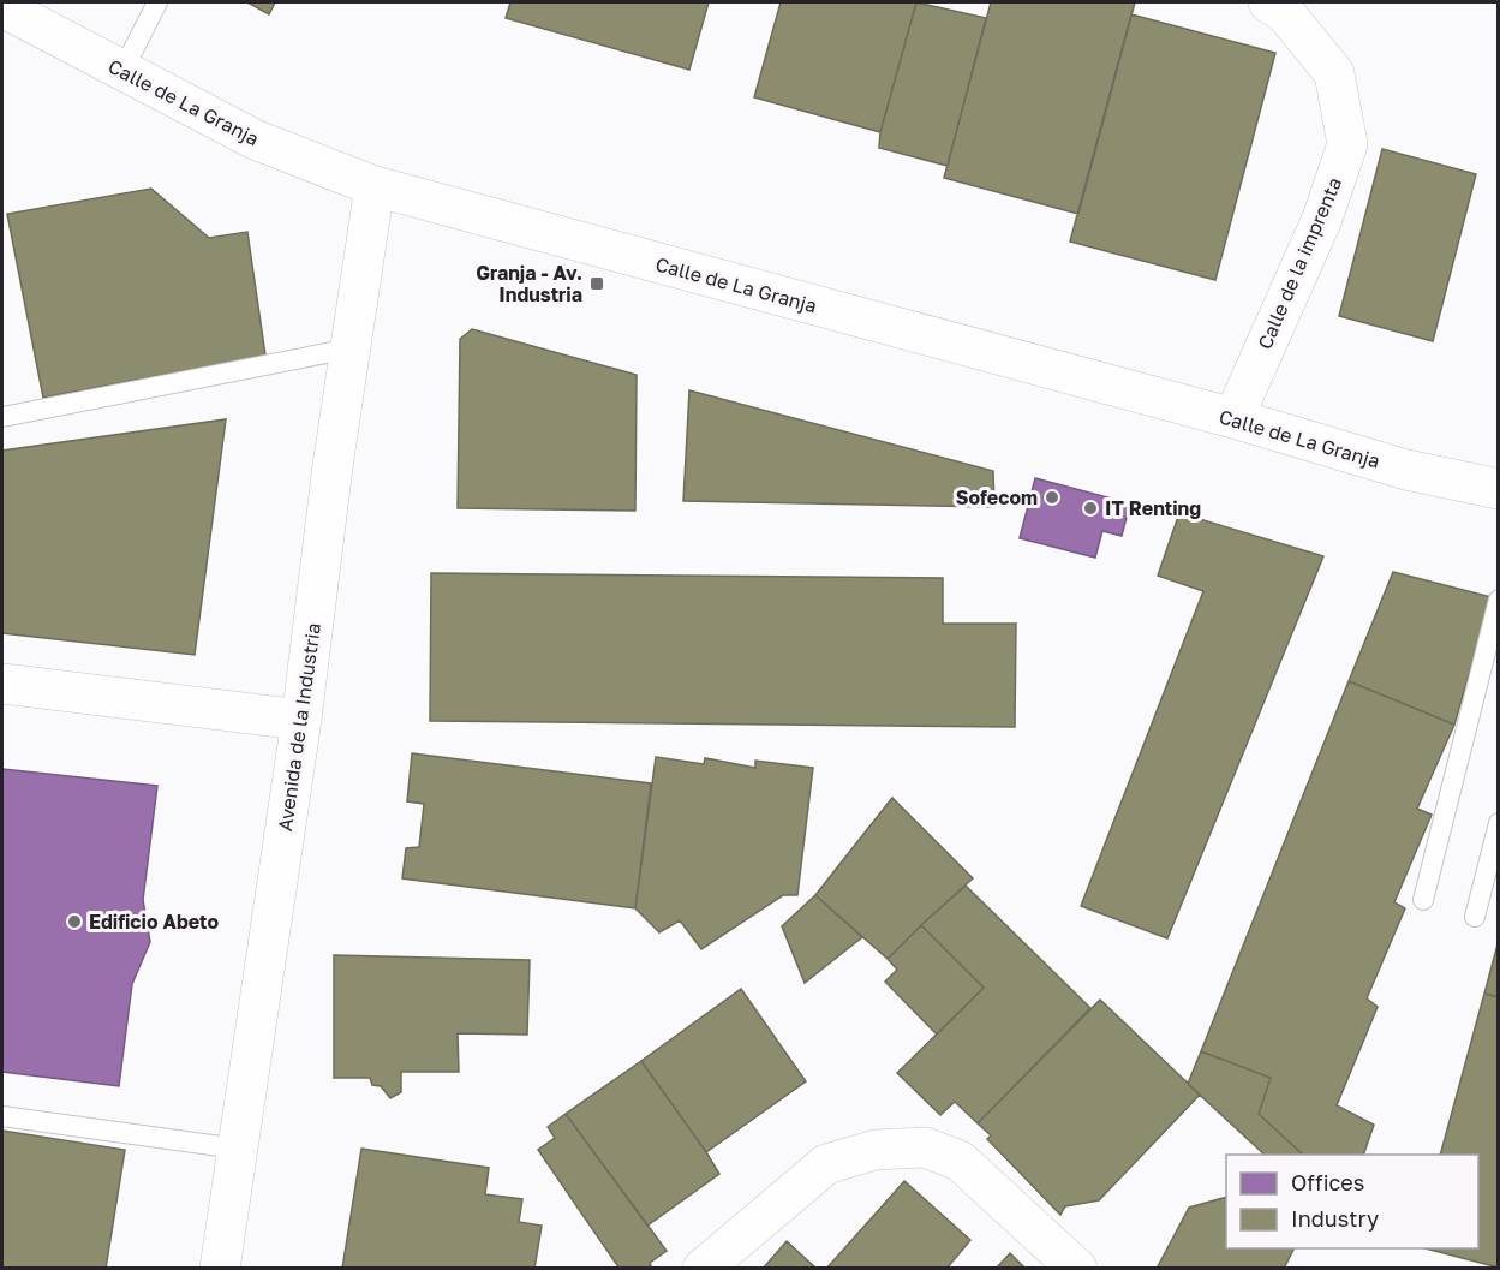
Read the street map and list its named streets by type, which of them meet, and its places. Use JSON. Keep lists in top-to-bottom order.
{
  "streets": {
    "street": ["Calle de La Granja", "Calle de la imprenta", "Avenida de la Industria"]
  },
  "crossings": [
    ["Calle de La Granja", "Calle de la imprenta"],
    ["Calle de La Granja", "Avenida de la Industria"]
  ],
  "places": {
    "transit": ["Granja - Av. Industria"],
    "other": ["Sofecom", "IT Renting", "Edificio Abeto"]
  },
  "legend": ["Offices", "Industry"]
}
